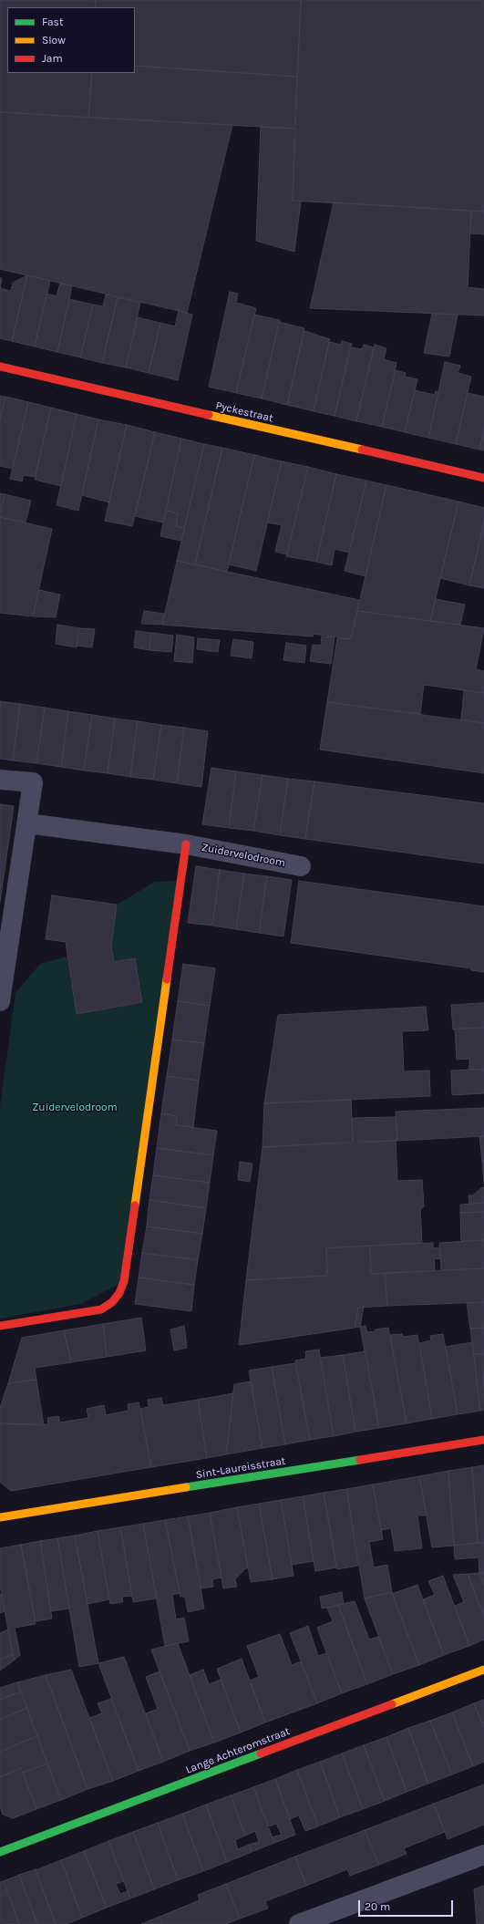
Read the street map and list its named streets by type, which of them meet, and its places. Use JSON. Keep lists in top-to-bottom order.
{
  "streets": {
    "street": [
      "Pyckestraat",
      "Zuidervelodroom",
      "Sint-Laureisstraat",
      "Lange Achteromstraat"
    ]
  },
  "parks": ["Zuidervelodroom"],
  "legend": ["Fast", "Slow", "Jam"],
  "scale_bar": "20 m"
}
